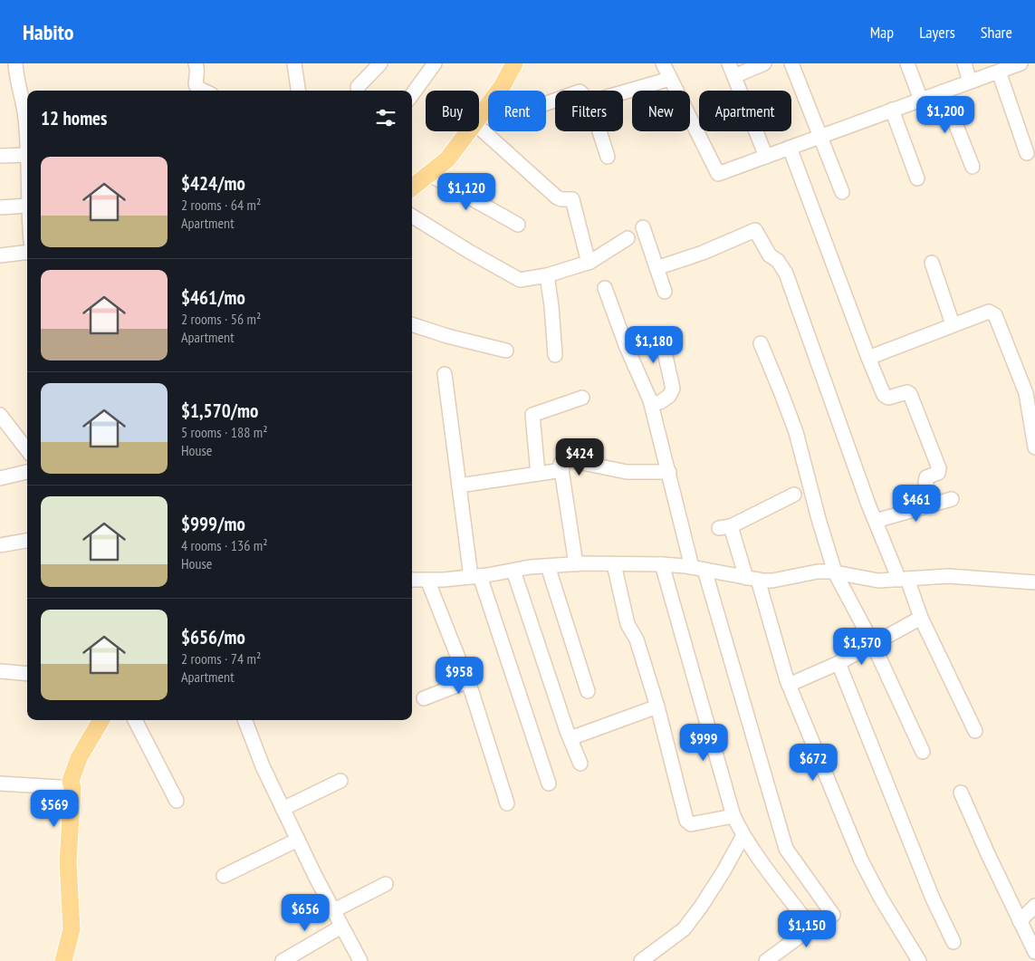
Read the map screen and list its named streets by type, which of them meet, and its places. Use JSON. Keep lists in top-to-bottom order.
{
  "page": {
    "header": "Habito",
    "nav": ["Map", "Layers", "Share"],
    "chip": [
      "Buy",
      "Rent",
      "Filters",
      "New",
      "Apartment"
    ],
    "heading": "12 homes",
    "price": [
      "$1,200",
      "$1,120",
      "$1,180",
      "$424",
      "$461",
      "$1,570",
      "$958",
      "$999",
      "$672",
      "$569",
      "$656",
      "$1,150"
    ],
    "list": [
      {
        "name": "$424/mo",
        "note": "2 rooms · 64 m² · Apartment"
      },
      {
        "name": "$461/mo",
        "note": "2 rooms · 56 m² · Apartment"
      },
      {
        "name": "$1,570/mo",
        "note": "5 rooms · 188 m² · House"
      },
      {
        "name": "$999/mo",
        "note": "4 rooms · 136 m² · House"
      },
      {
        "name": "$656/mo",
        "note": "2 rooms · 74 m² · Apartment"
      }
    ]
  }
}
